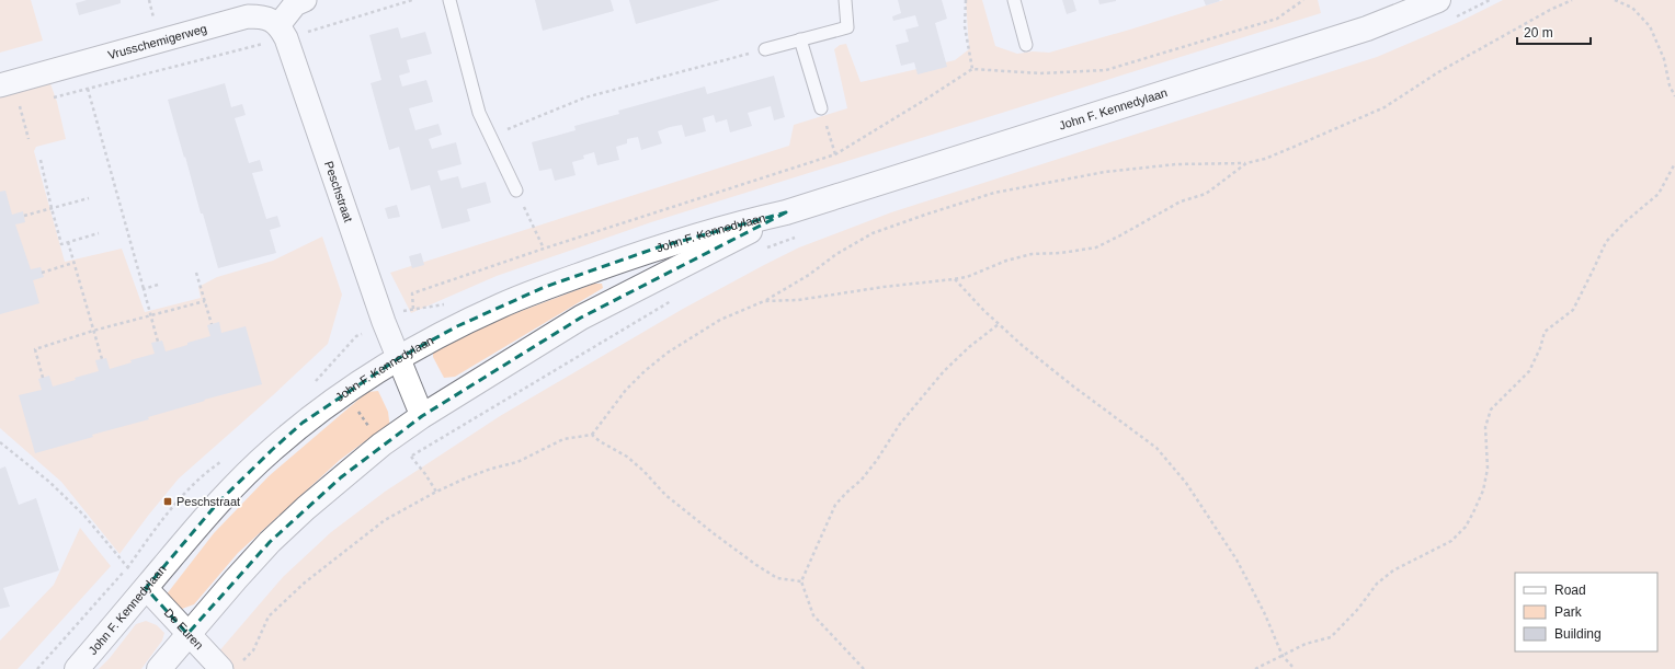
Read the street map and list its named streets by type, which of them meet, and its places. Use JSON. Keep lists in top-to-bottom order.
{
  "streets": {
    "street": [
      "Vrusschemigerweg",
      "John F. Kennedylaan",
      "Peschstraat",
      "De Euren"
    ]
  },
  "crossings": [
    ["Vrusschemigerweg", "Peschstraat"],
    ["John F. Kennedylaan", "Peschstraat"],
    ["John F. Kennedylaan", "De Euren"]
  ],
  "places": {
    "transit": ["Peschstraat"]
  },
  "legend": ["Road", "Park", "Building"],
  "scale_bar": "20 m"
}
